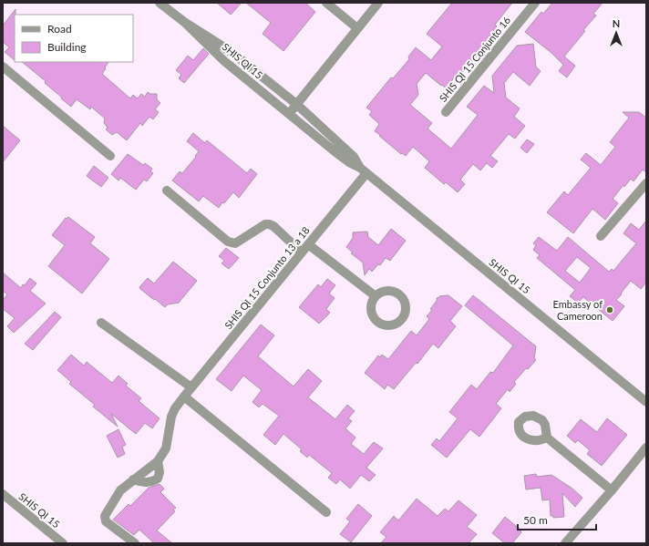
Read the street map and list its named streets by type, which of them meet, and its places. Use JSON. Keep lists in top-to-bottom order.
{
  "streets": {
    "street": ["SHIS QI 15 Conjunto 16", "SHIS QI 15", "SHIS QI 15 Conjunto 13 a 18"]
  },
  "crossings": [
    ["SHIS QI 15", "SHIS QI 15 Conjunto 13 a 18"]
  ],
  "places": ["Embassy of Cameroon"],
  "legend": ["Road", "Building"],
  "scale_bar": "50 m",
  "north": "top"
}
